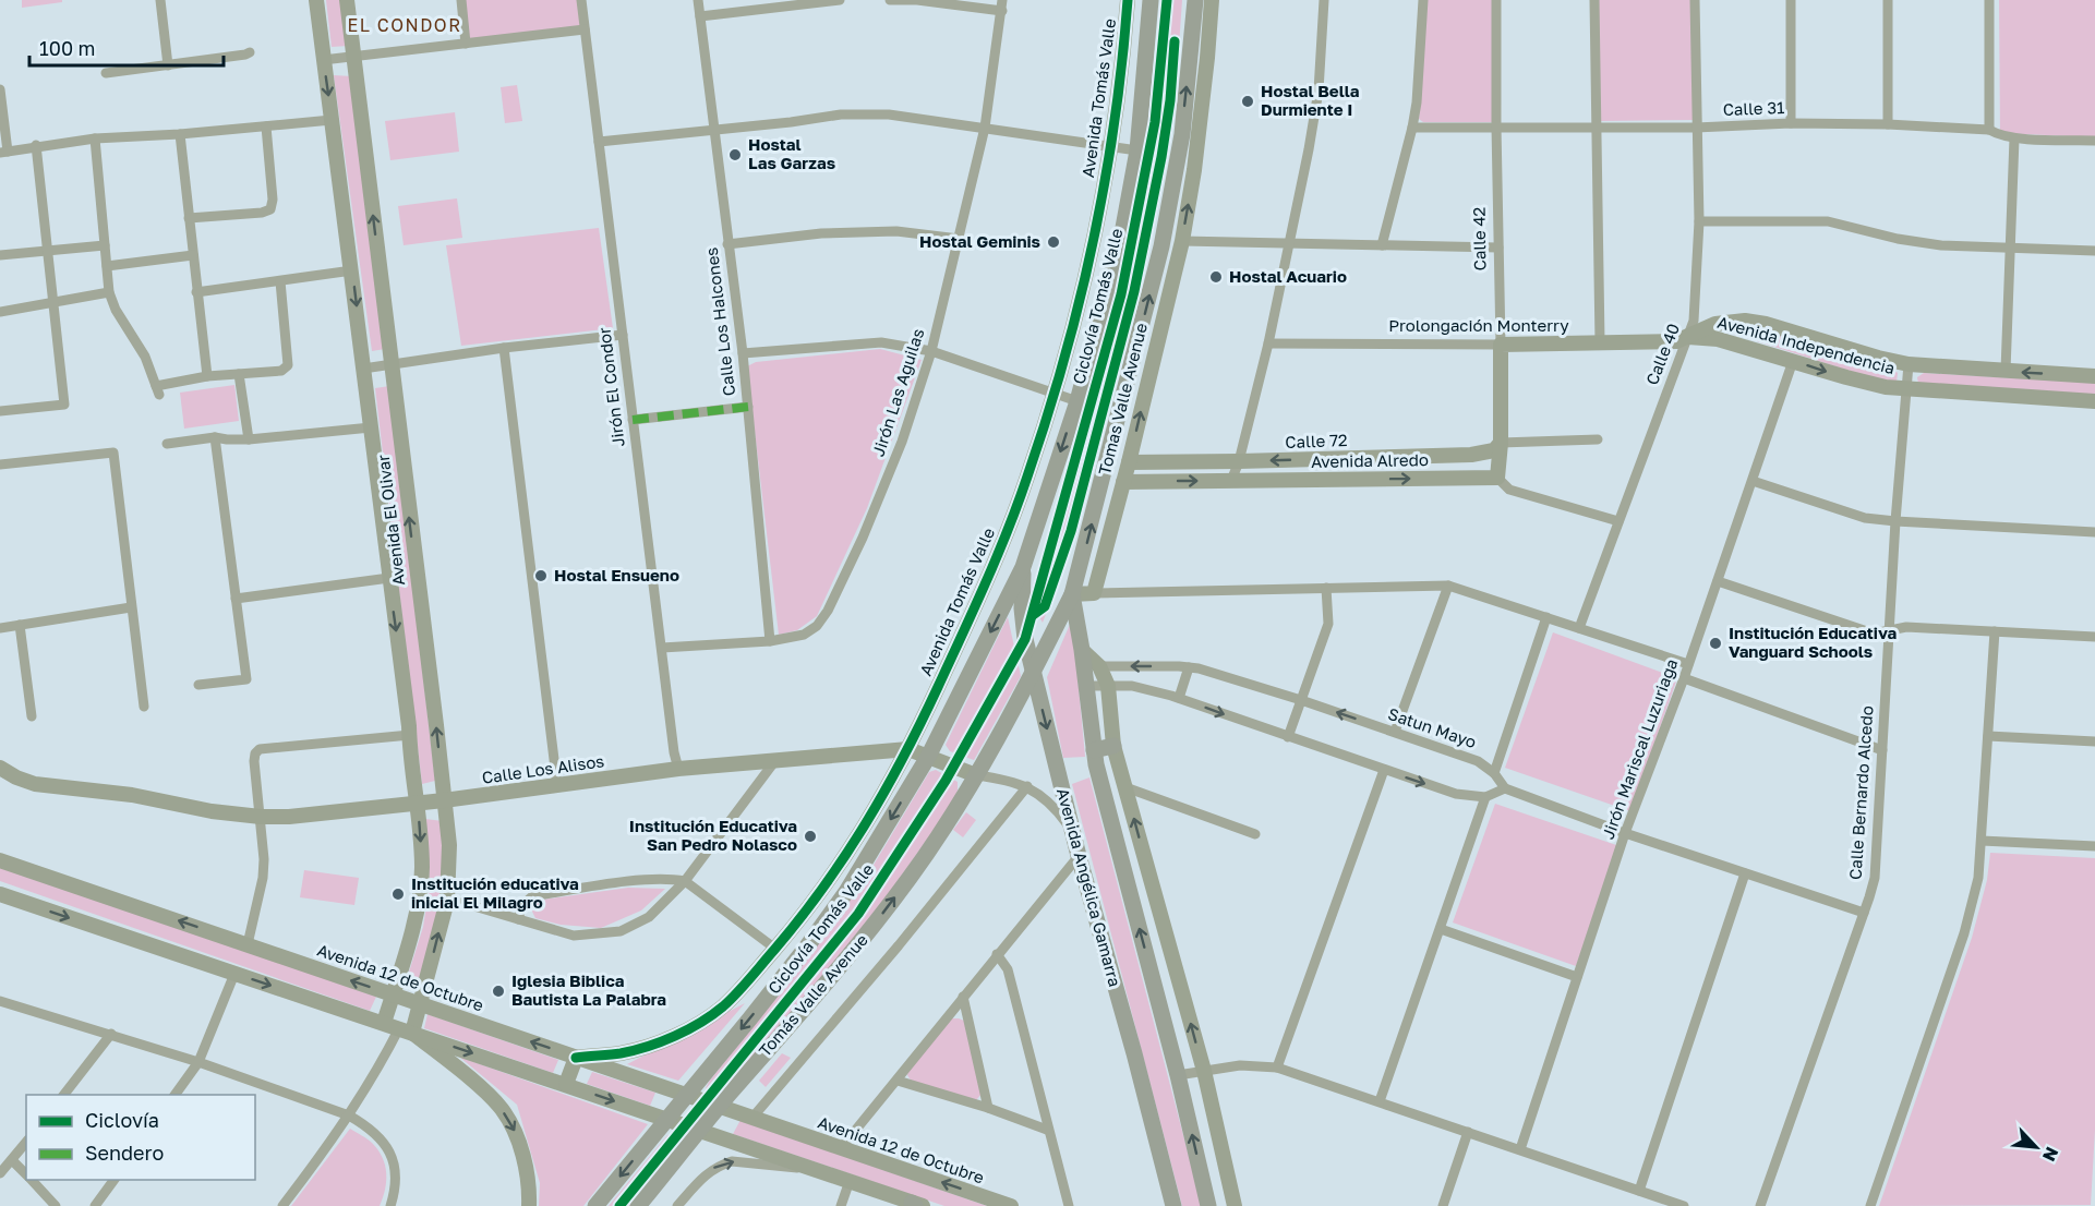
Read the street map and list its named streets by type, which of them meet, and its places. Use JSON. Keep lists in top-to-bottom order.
{
  "streets": {
    "main road": ["Tomas Valle Avenue", "Avenida Angélica Gamarra", "Tomás Valle Avenue"],
    "street": [
      "Avenida Tomás Valle",
      "Calle 31",
      "Calle 42",
      "Calle Los Halcones",
      "Prolongación Monterry",
      "Avenida Independencia",
      "Calle 40",
      "Jirón El Condor",
      "Jirón Las Aguilas",
      "Calle 72",
      "Avenida Alredo",
      "Avenida El Olivar",
      "Satun Mayo",
      "Jirón Mariscal Luzuriaga",
      "Calle Los Alisos",
      "Calle Bernardo Alcedo",
      "Avenida 12 de Octubre"
    ],
    "cycle path": ["Ciclovía Tomás Valle"]
  },
  "crossings": [
    ["Avenida Tomás Valle", "Calle Los Alisos"],
    ["Avenida Tomás Valle", "Avenida 12 de Octubre"],
    ["Calle 31", "Calle 42"],
    ["Calle 31", "Calle 40"],
    ["Calle 42", "Prolongación Monterry"],
    ["Calle 42", "Calle 72"],
    ["Calle 42", "Avenida Alredo"],
    ["Calle Los Halcones", "Jirón Las Aguilas"],
    ["Prolongación Monterry", "Avenida Independencia"],
    ["Prolongación Monterry", "Calle 40"],
    ["Avenida Independencia", "Calle 40"],
    ["Avenida Independencia", "Jirón Mariscal Luzuriaga"],
    ["Avenida Independencia", "Calle Bernardo Alcedo"],
    ["Jirón El Condor", "Jirón Las Aguilas"],
    ["Jirón El Condor", "Calle Los Alisos"],
    ["Tomas Valle Avenue", "Calle Los Alisos"],
    ["Tomas Valle Avenue", "Avenida Angélica Gamarra"],
    ["Tomas Valle Avenue", "Tomás Valle Avenue"],
    ["Avenida El Olivar", "Calle Los Alisos"],
    ["Avenida El Olivar", "Avenida 12 de Octubre"],
    ["Calle Los Alisos", "Avenida Angélica Gamarra"],
    ["Calle Los Alisos", "Tomás Valle Avenue"],
    ["Avenida 12 de Octubre", "Tomás Valle Avenue"]
  ],
  "districts": ["EL CONDOR"],
  "places": [
    "Hostal Bella Durmiente I",
    "Hostal Las Garzas",
    "Hostal Geminis",
    "Hostal Acuario",
    "Hostal Ensueno",
    "Institución Educativa Vanguard Schools",
    "Institución Educativa San Pedro Nolasco",
    "Institución educativa inicial El Milagro",
    "Iglesia Biblica Bautista La Palabra"
  ],
  "legend": ["Ciclovía", "Sendero"],
  "scale_bar": "100 m",
  "north": "bottom right"
}
